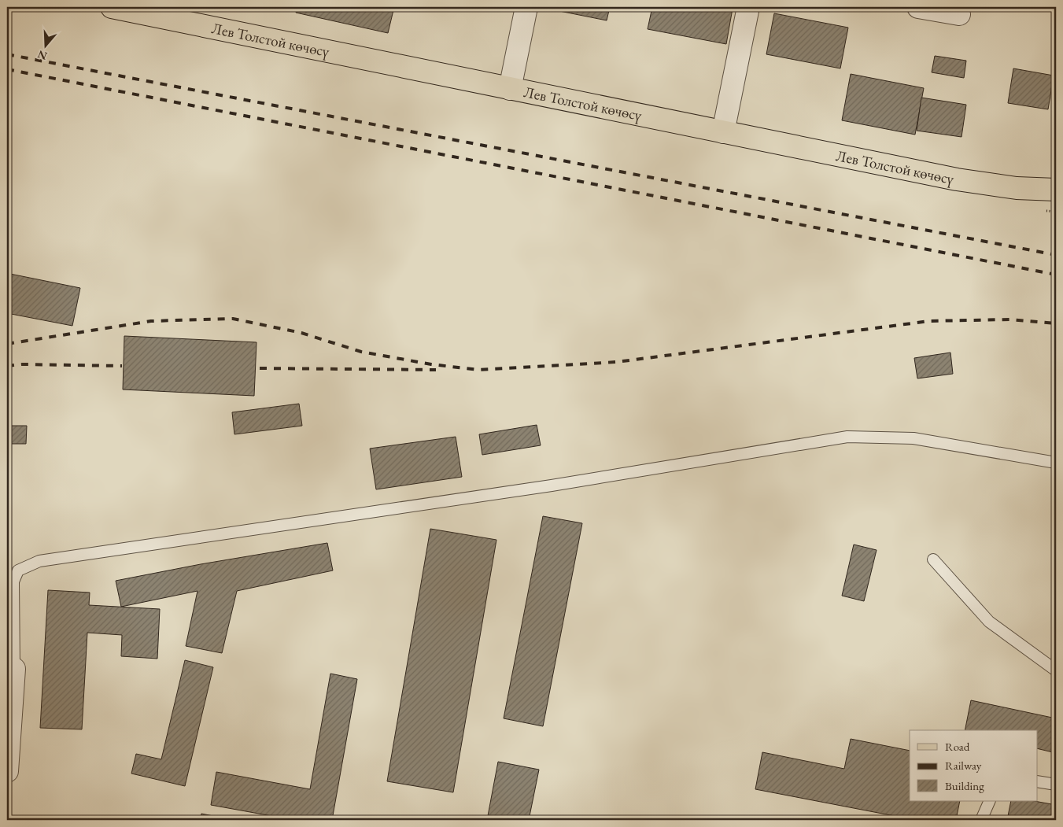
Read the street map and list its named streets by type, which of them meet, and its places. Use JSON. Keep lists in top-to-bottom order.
{
  "streets": {
    "main road": ["Лев Толстой көчөсү"]
  },
  "legend": ["Road", "Railway", "Building"],
  "north": "bottom"
}
